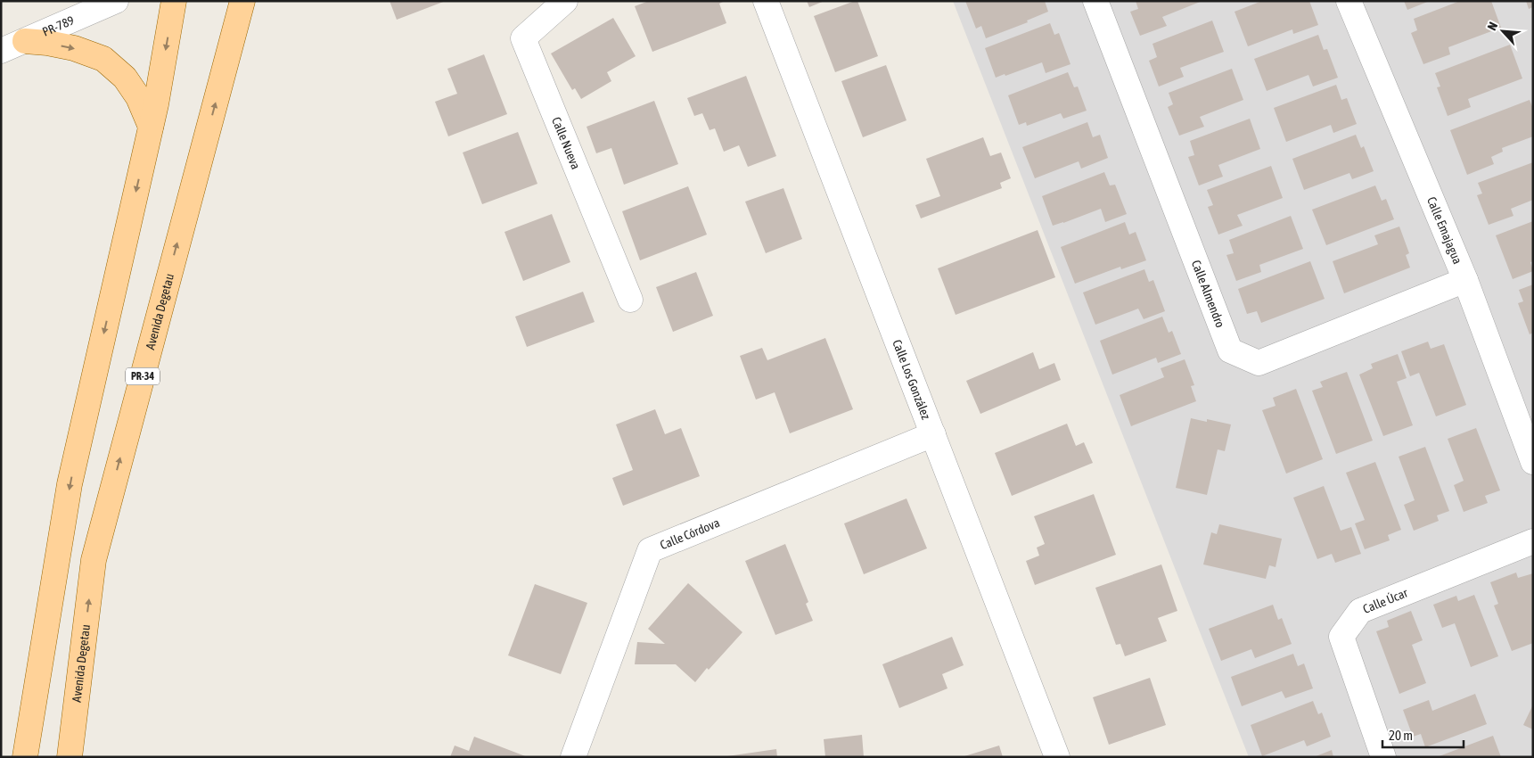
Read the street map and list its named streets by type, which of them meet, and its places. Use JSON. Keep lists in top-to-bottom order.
{
  "streets": {
    "main road": ["Avenida Degetau", "PR-34"],
    "street": [
      "PR-789",
      "Calle Nueva",
      "Calle Emajagua",
      "Calle Almendro",
      "Calle Los González",
      "Calle Córdova",
      "Calle Úcar"
    ]
  },
  "crossings": [
    ["Calle Emajagua", "Calle Almendro"],
    ["Calle Los González", "Calle Córdova"]
  ],
  "scale_bar": "20 m",
  "north": "top left"
}
